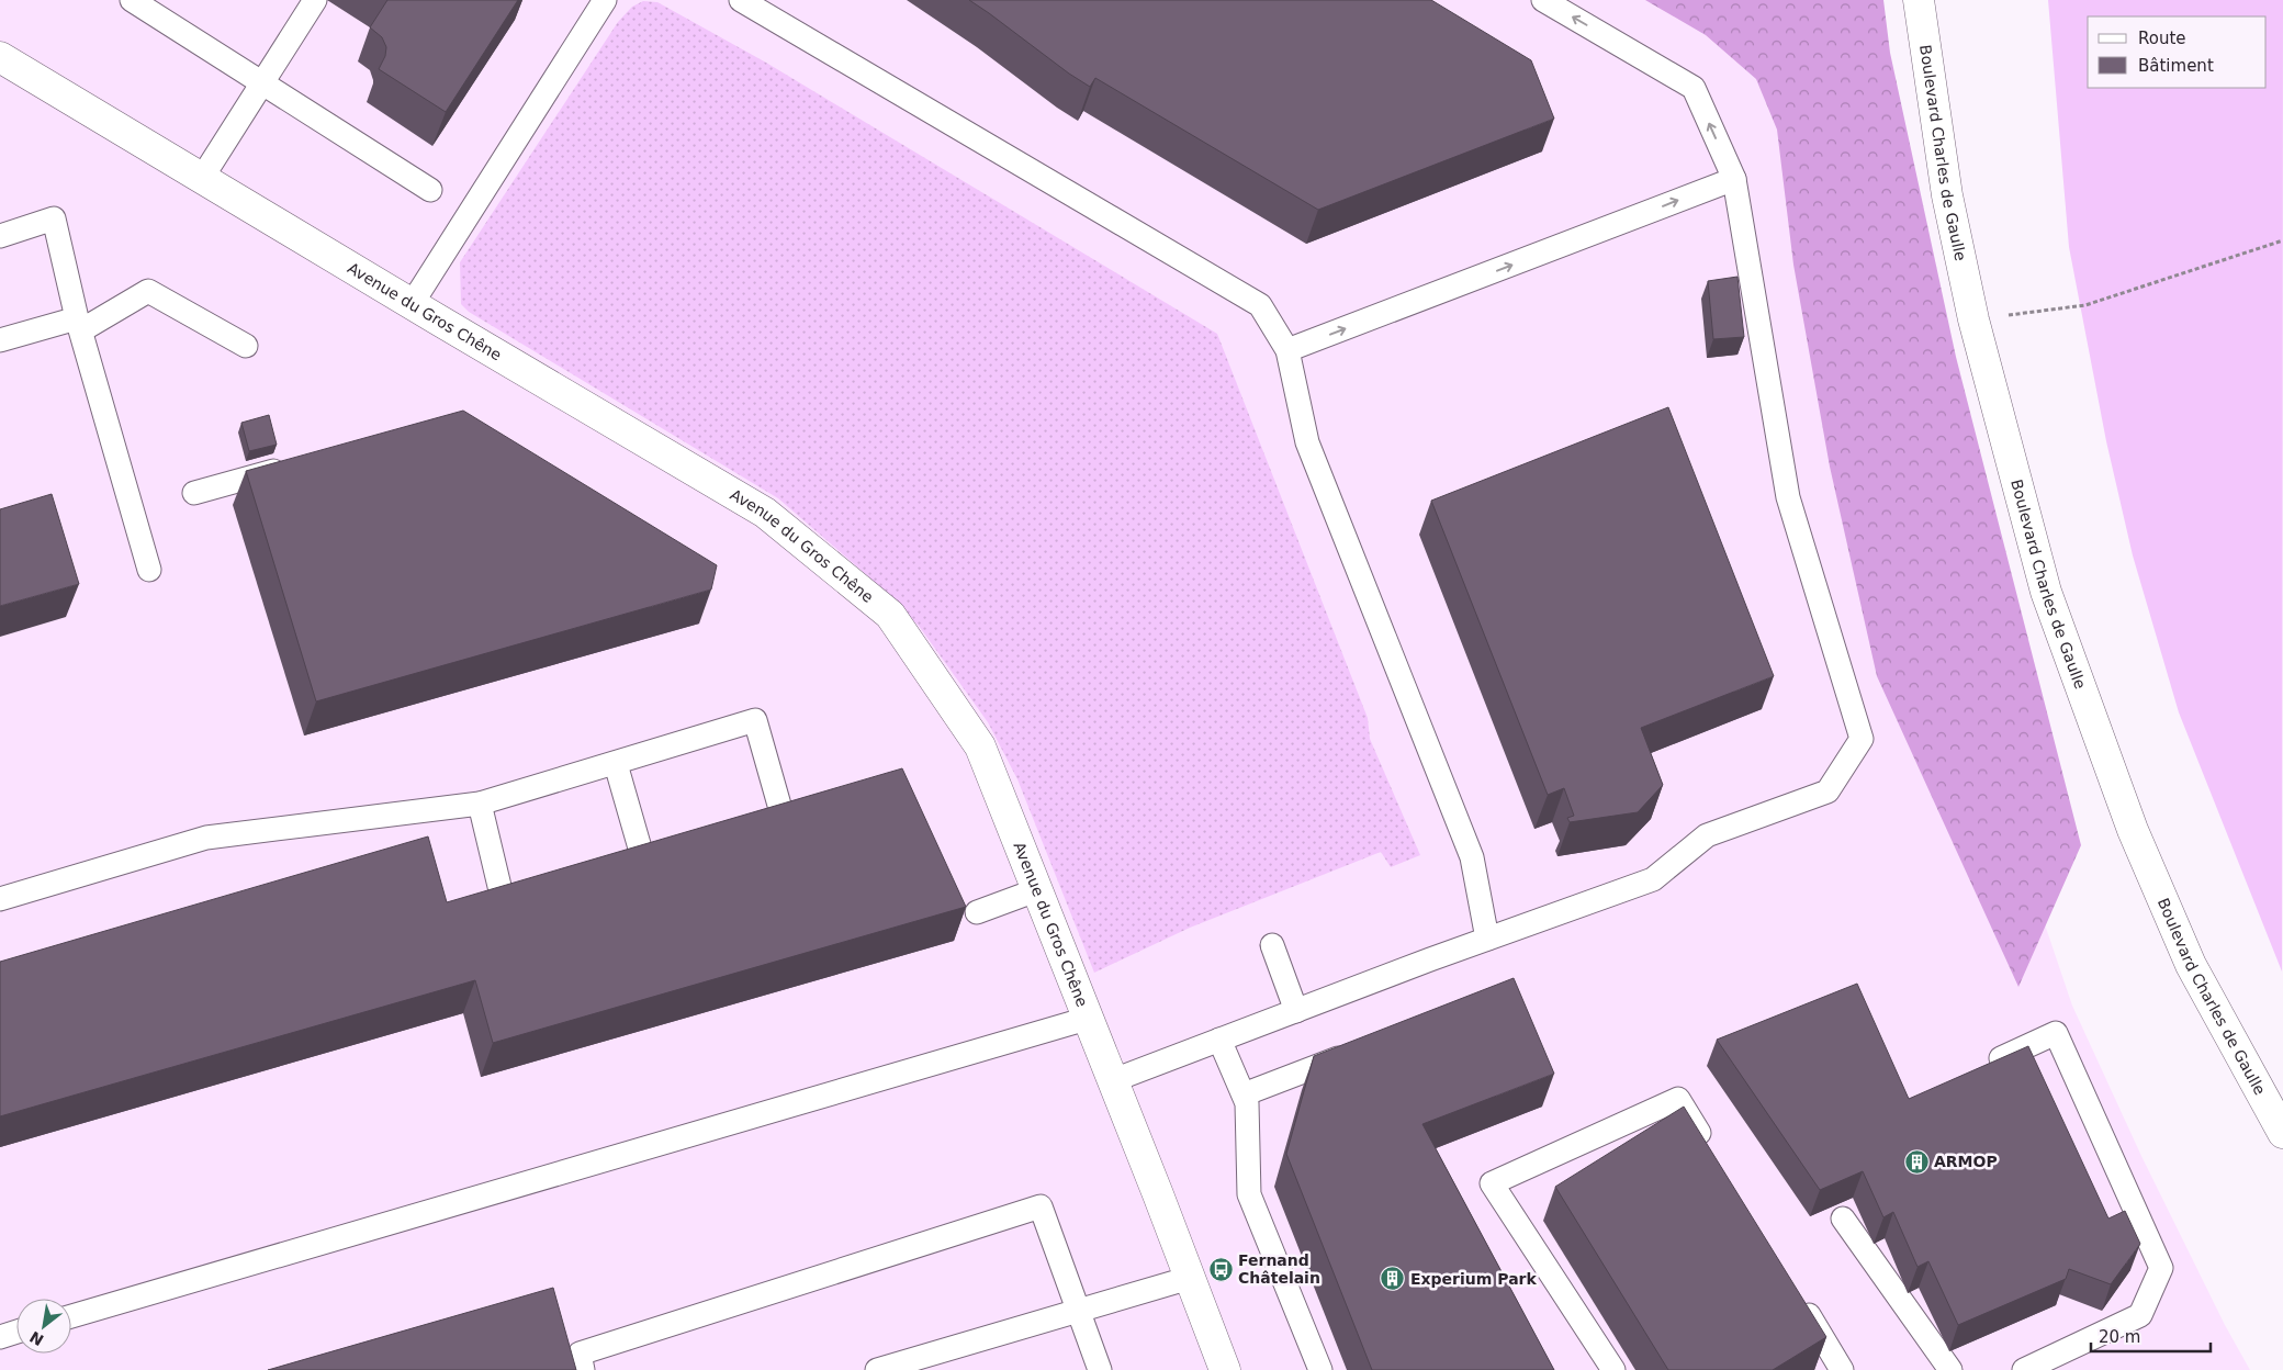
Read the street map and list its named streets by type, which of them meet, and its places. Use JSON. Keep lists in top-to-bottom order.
{
  "streets": {
    "street": ["Boulevard Charles de Gaulle", "Avenue du Gros Chêne"]
  },
  "places": {
    "building": ["ARMOP", "Experium Park"],
    "bus stop": ["Fernand Châtelain"]
  },
  "legend": ["Route", "Bâtiment"],
  "scale_bar": "20 m",
  "north": "bottom left"
}
